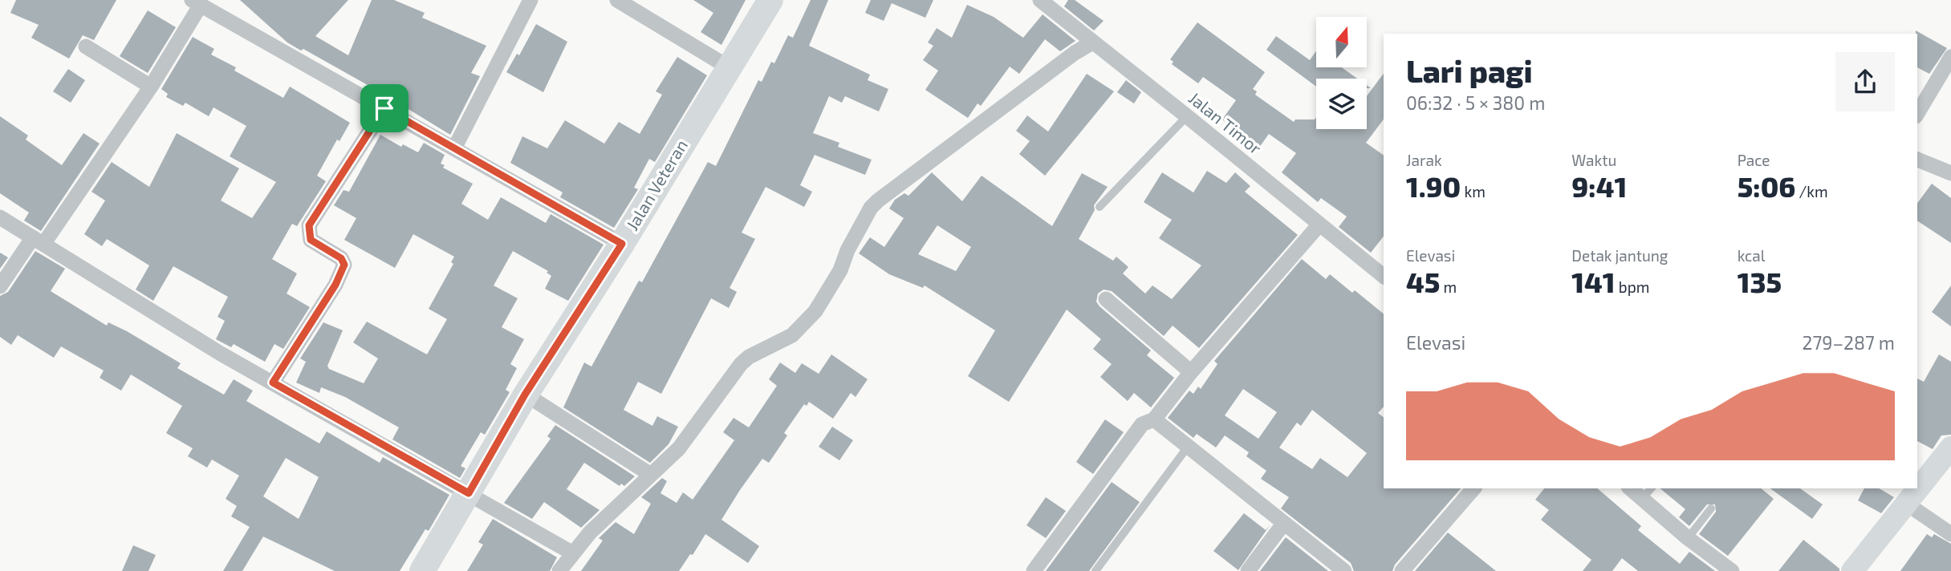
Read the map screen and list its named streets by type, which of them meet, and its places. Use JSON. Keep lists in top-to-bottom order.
{
  "streets": {
    "main road": ["Jalan Veteran"],
    "street": ["Jalan Timor"]
  },
  "north": "top",
  "page": {
    "heading": ["Lari pagi", "06:32 · 5 × 380 m"],
    "stats": [
      ["Jarak", "1.90 km"],
      ["Waktu", "9:41"],
      ["Pace", "5:06 /km"],
      ["Elevasi", "45 m"],
      ["Detak jantung", "141 bpm"],
      ["kcal", "135"]
    ],
    "chart": ["Elevasi", "279–287 m"]
  }
}
